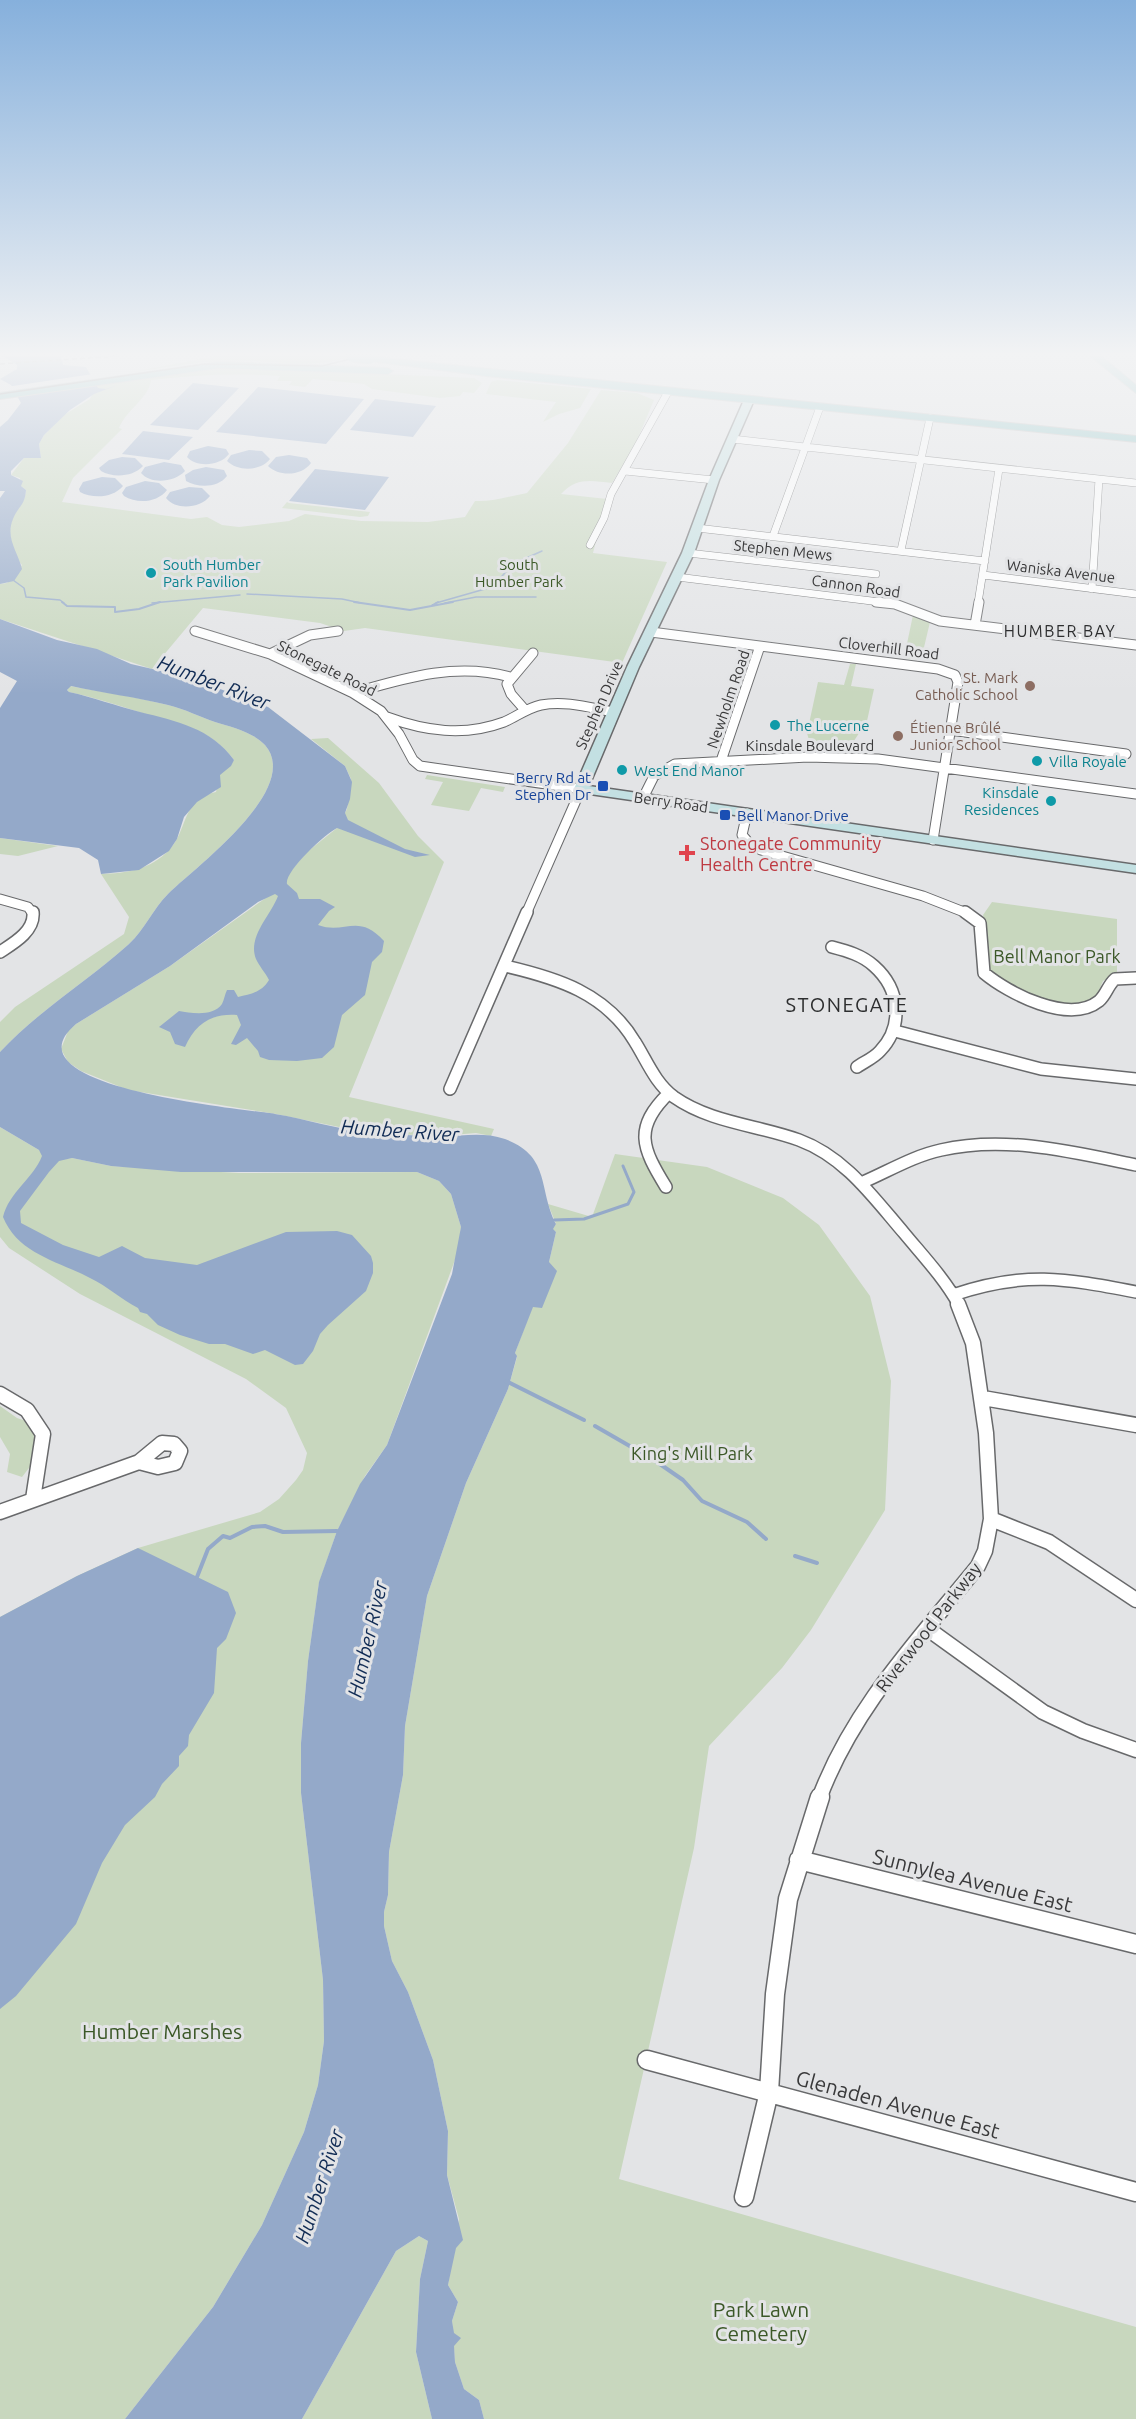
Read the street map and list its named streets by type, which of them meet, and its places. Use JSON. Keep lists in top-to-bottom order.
{
  "streets": {
    "street": [
      "Stephen Mews",
      "Waniska Avenue",
      "Cannon Road",
      "Cloverhill Road",
      "Stonegate Road",
      "Newholm Road",
      "Stephen Drive",
      "Kinsdale Boulevard",
      "Berry Road",
      "Riverwood Parkway",
      "Sunnylea Avenue East",
      "Glenaden Avenue East"
    ]
  },
  "crossings": [
    ["Stephen Mews", "Stephen Drive"],
    ["Waniska Avenue", "Stephen Drive"],
    ["Cannon Road", "Stephen Drive"],
    ["Cloverhill Road", "Newholm Road"],
    ["Cloverhill Road", "Stephen Drive"],
    ["Cloverhill Road", "Kinsdale Boulevard"],
    ["Cloverhill Road", "Berry Road"],
    ["Stonegate Road", "Berry Road"],
    ["Newholm Road", "Kinsdale Boulevard"],
    ["Stephen Drive", "Berry Road"],
    ["Stephen Drive", "Riverwood Parkway"],
    ["Kinsdale Boulevard", "Berry Road"],
    ["Riverwood Parkway", "Sunnylea Avenue East"],
    ["Riverwood Parkway", "Glenaden Avenue East"]
  ],
  "districts": ["HUMBER BAY", "STONEGATE"],
  "water": ["Humber River"],
  "parks": [
    "South Humber Park",
    "Bell Manor Park",
    "King's Mill Park",
    "Humber Marshes",
    "Park Lawn Cemetery"
  ],
  "places": {
    "other": [
      "South Humber Park Pavilion",
      "St. Mark Catholic School",
      "The Lucerne",
      "Étienne Brûlé Junior School",
      "Villa Royale",
      "West End Manor",
      "Kinsdale Residences"
    ],
    "transit": ["Berry Rd at Stephen Dr", "Bell Manor Drive"],
    "health": ["Stonegate Community Health Centre"]
  }
}
